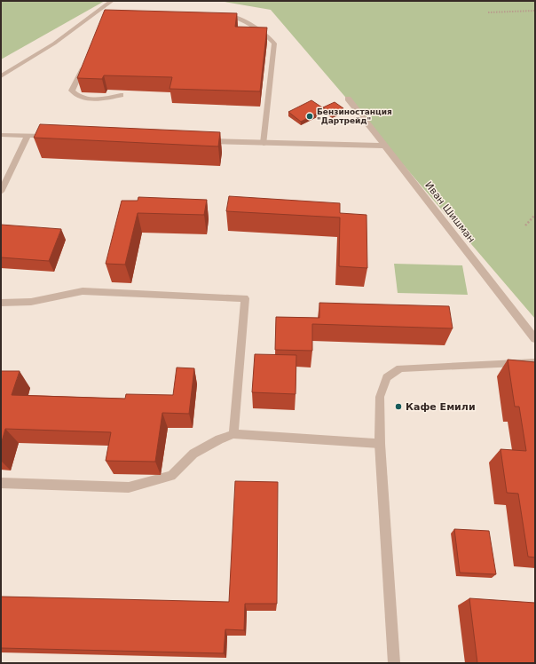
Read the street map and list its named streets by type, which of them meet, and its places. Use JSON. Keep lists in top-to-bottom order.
{
  "streets": {
    "street": ["Иван Шишман"]
  },
  "places": ["Бензиностанция \"Дартрейд\"", "Кафе Емили"]
}
